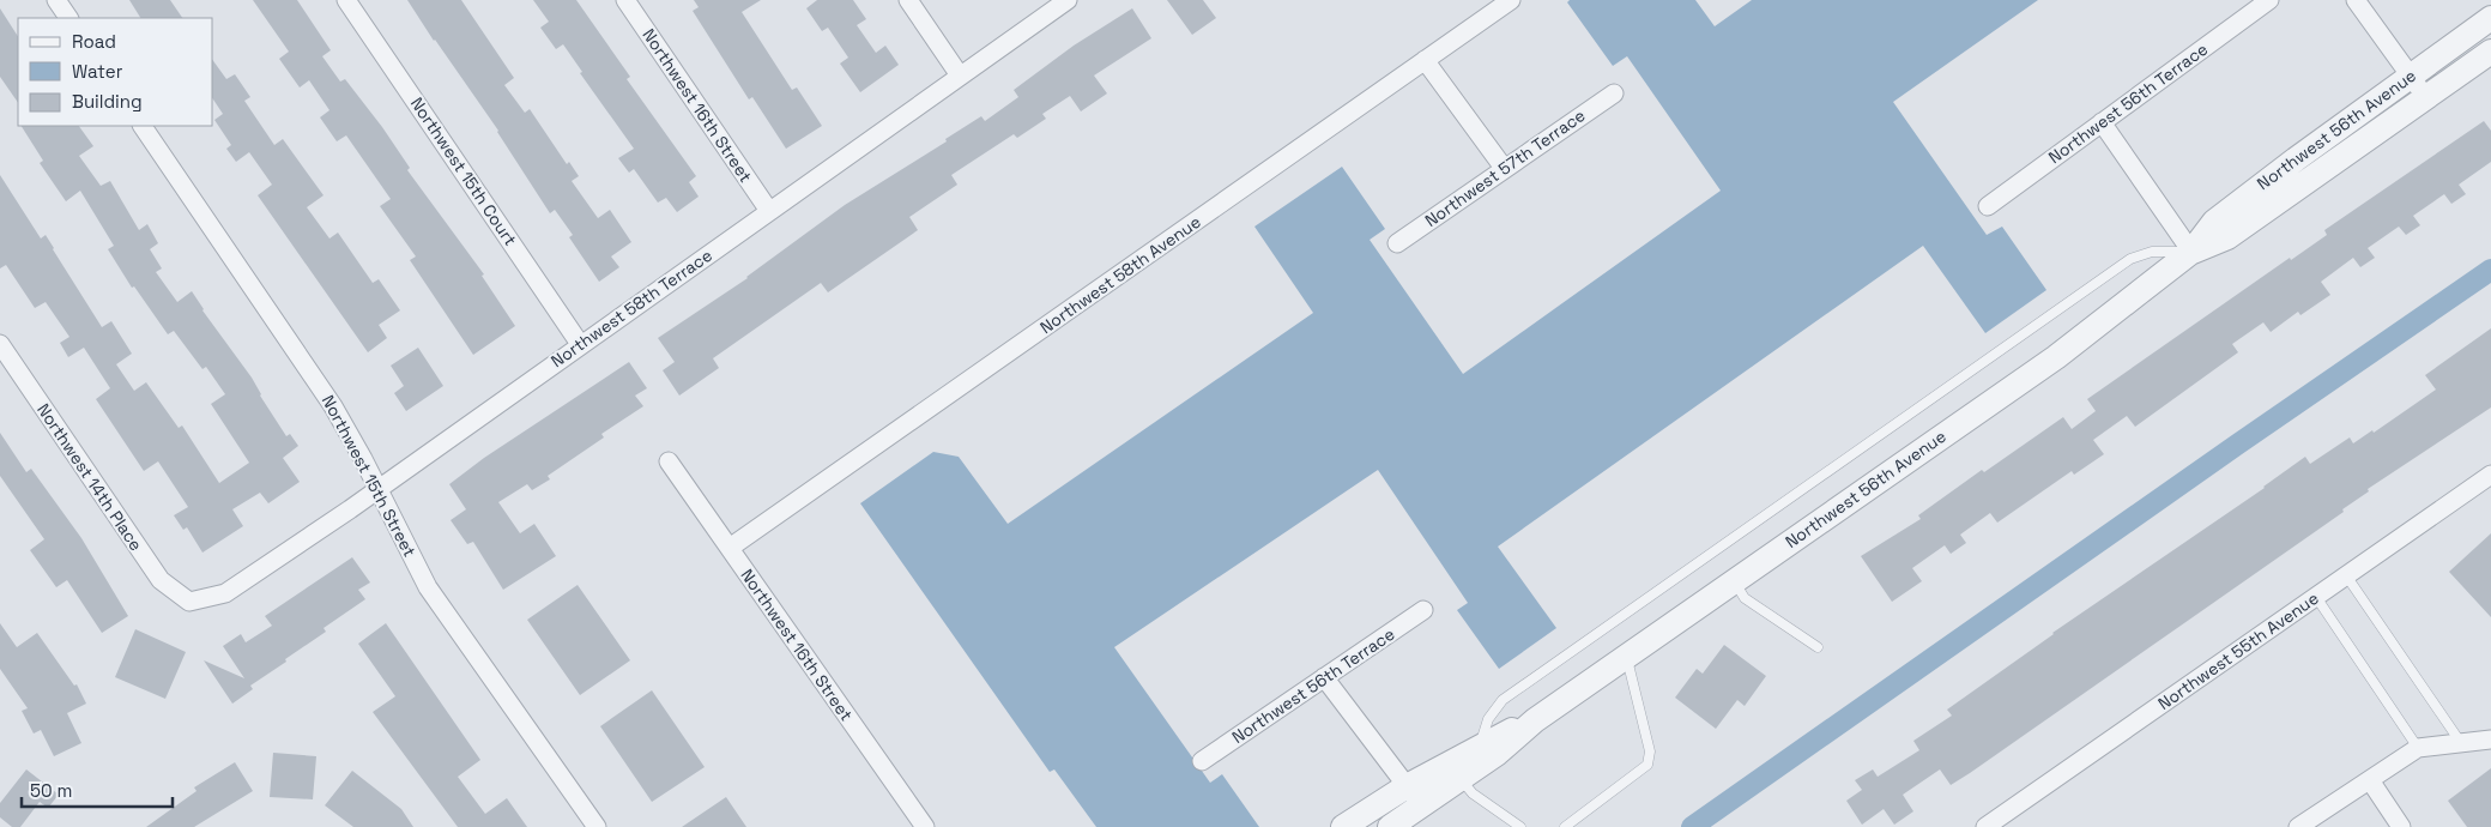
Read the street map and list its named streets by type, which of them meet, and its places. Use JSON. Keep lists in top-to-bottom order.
{
  "streets": {
    "street": [
      "Northwest 56th Terrace",
      "Northwest 16th Street",
      "Northwest 56th Avenue",
      "Northwest 57th Terrace",
      "Northwest 15th Court",
      "Northwest 58th Avenue",
      "Northwest 58th Terrace",
      "Northwest 15th Street",
      "Northwest 14th Place",
      "Northwest 55th Avenue"
    ]
  },
  "crossings": [
    ["Northwest 16th Street", "Northwest 58th Avenue"],
    ["Northwest 16th Street", "Northwest 58th Terrace"],
    ["Northwest 15th Court", "Northwest 58th Terrace"],
    ["Northwest 58th Terrace", "Northwest 15th Street"],
    ["Northwest 58th Terrace", "Northwest 14th Place"]
  ],
  "legend": ["Road", "Water", "Building"],
  "scale_bar": "50 m"
}
